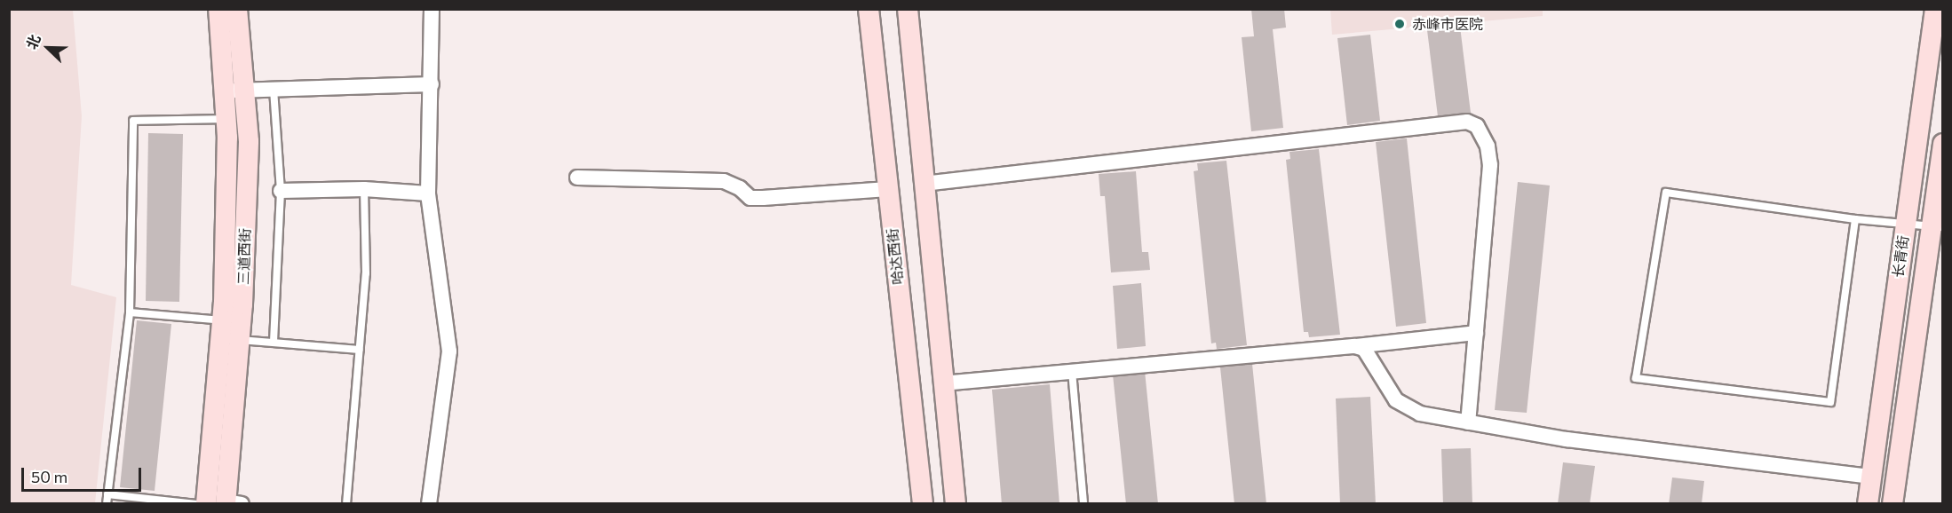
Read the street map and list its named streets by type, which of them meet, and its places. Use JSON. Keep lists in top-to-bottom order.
{
  "streets": {
    "main road": ["三道西街", "哈达西街", "长青街"]
  },
  "places": ["赤峰市医院"],
  "scale_bar": "50 m",
  "north": "top left"
}
